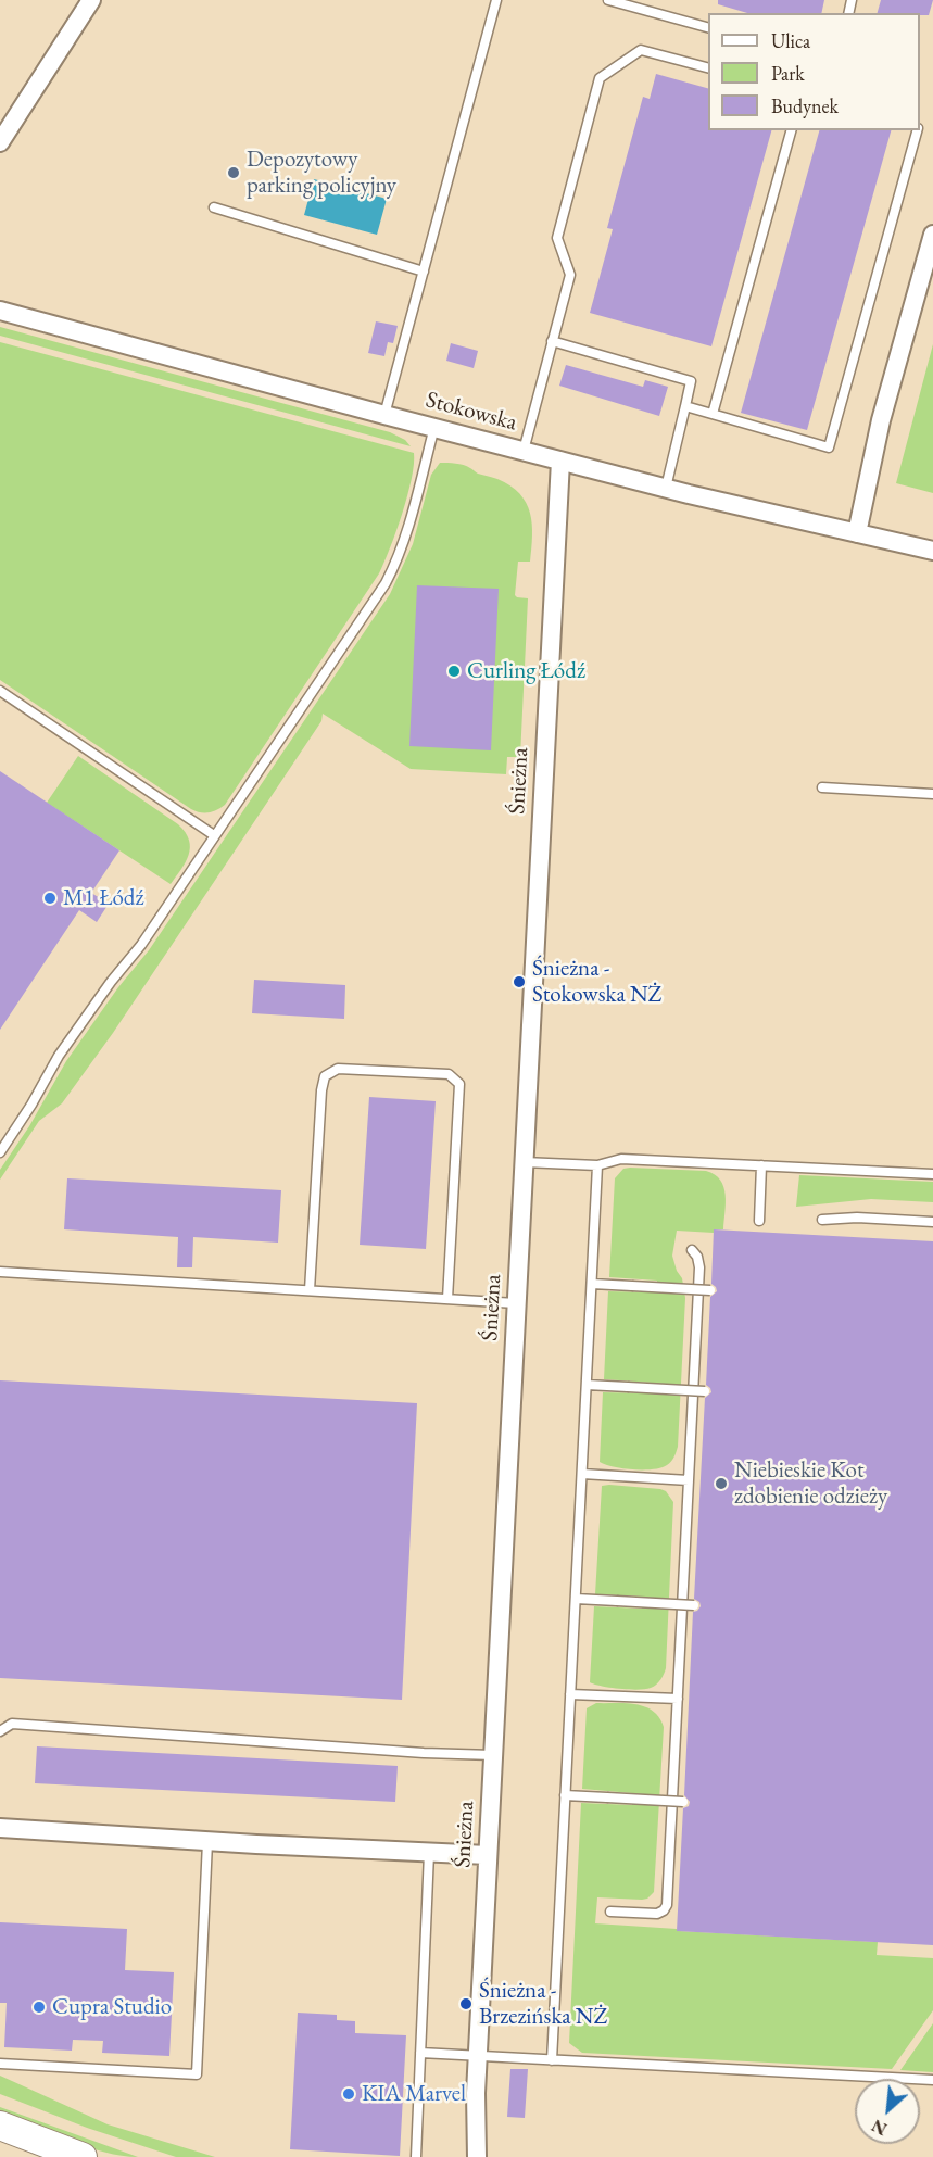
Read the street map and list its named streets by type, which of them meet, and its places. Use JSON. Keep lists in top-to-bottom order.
{
  "streets": {
    "street": ["Stokowska", "Śnieżna"]
  },
  "crossings": [
    ["Stokowska", "Śnieżna"]
  ],
  "places": [
    "Depozytowy parking policyjny",
    "Curling Łódź",
    "M1 Łódź",
    "Śnieżna - Stokowska NŻ",
    "Niebieskie Kot zdobienie odzieży",
    "Śnieżna - Brzezińska NŻ",
    "Cupra Studio",
    "KIA Marvel"
  ],
  "legend": ["Ulica", "Park", "Budynek"],
  "north": "bottom left"
}
